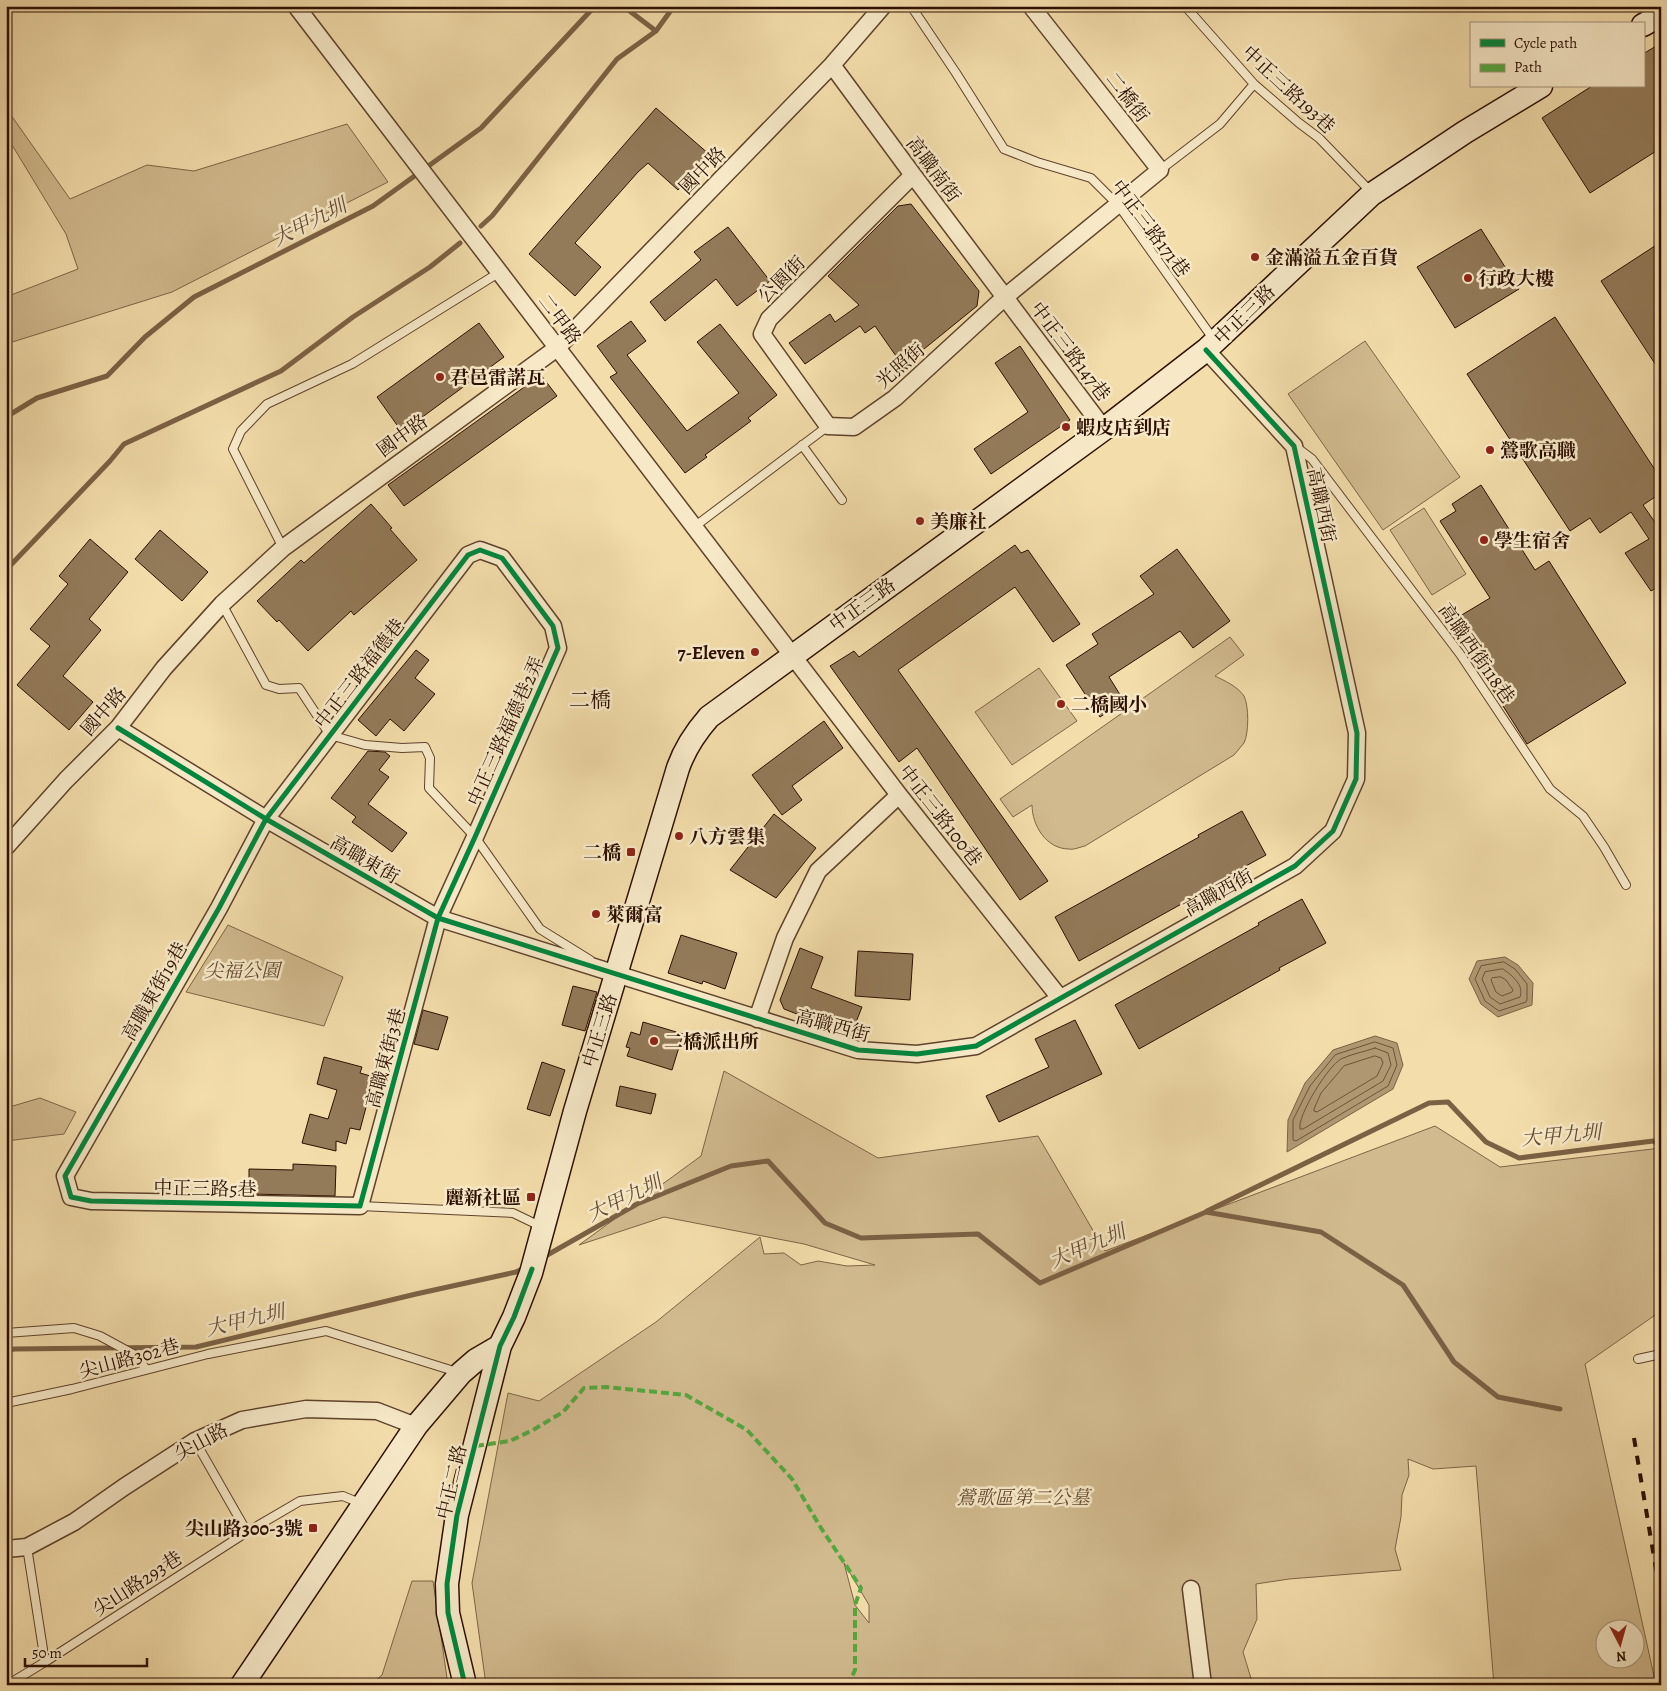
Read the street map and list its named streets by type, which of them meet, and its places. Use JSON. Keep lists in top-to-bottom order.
{
  "streets": {
    "street": [
      "二橋街",
      "高職南街",
      "國中路",
      "公園街",
      "中正三路",
      "二甲路",
      "中正三路147巷",
      "光照街",
      "高職西街",
      "中正三路福德巷",
      "中正三路福德巷2弄",
      "中正三路100巷",
      "高職東街",
      "高職東街19巷",
      "高職東街3巷",
      "中正三路5巷",
      "尖山路",
      "中正二路"
    ],
    "lane": [
      "中正三路193巷",
      "中正三路171巷",
      "高職西街118巷",
      "尖山路302巷",
      "尖山路293巷"
    ]
  },
  "crossings": [
    ["中正三路193巷", "中正三路"],
    ["高職南街", "國中路"],
    ["高職南街", "公園街"],
    ["高職南街", "中正三路147巷"],
    ["高職南街", "光照街"],
    ["國中路", "二甲路"],
    ["國中路", "中正三路福德巷"],
    ["國中路", "高職東街"],
    ["中正三路171巷", "中正三路"],
    ["中正三路171巷", "光照街"],
    ["中正三路171巷", "高職西街"],
    ["公園街", "光照街"],
    ["中正三路", "二甲路"],
    ["中正三路", "中正三路147巷"],
    ["中正三路", "高職西街"],
    ["中正三路", "中正三路福德巷"],
    ["中正三路", "中正三路100巷"],
    ["中正三路", "高職東街"],
    ["中正三路", "中正三路5巷"],
    ["中正三路", "中正二路"],
    ["二甲路", "中正三路100巷"],
    ["中正三路147巷", "光照街"],
    ["高職西街", "高職西街118巷"],
    ["高職西街", "中正三路福德巷"],
    ["高職西街", "中正三路100巷"],
    ["高職西街", "高職東街"],
    ["中正三路福德巷", "中正三路福德巷2弄"],
    ["中正三路福德巷", "高職東街"],
    ["中正三路福德巷", "高職東街19巷"],
    ["中正三路福德巷2弄", "高職東街"],
    ["中正三路福德巷2弄", "高職東街3巷"],
    ["高職東街", "高職東街19巷"],
    ["高職東街", "高職東街3巷"],
    ["高職東街19巷", "中正三路5巷"],
    ["高職東街3巷", "中正三路5巷"]
  ],
  "districts": ["二橋"],
  "water": ["大甲九圳"],
  "parks": ["尖福公園", "鶯歌區第二公墓"],
  "places": {
    "other": [
      "金滿溢五金百貨",
      "行政大樓",
      "君邑雷諾瓦",
      "蝦皮店到店",
      "鶯歌高職",
      "美廉社",
      "學生宿舍",
      "7-Eleven",
      "二橋國小",
      "八方雲集",
      "萊爾富",
      "二橋派出所"
    ],
    "transit": ["二橋", "麗新社區", "尖山路300-3號"]
  },
  "legend": ["Cycle path", "Path"],
  "scale_bar": "50 m",
  "north": "bottom"
}
